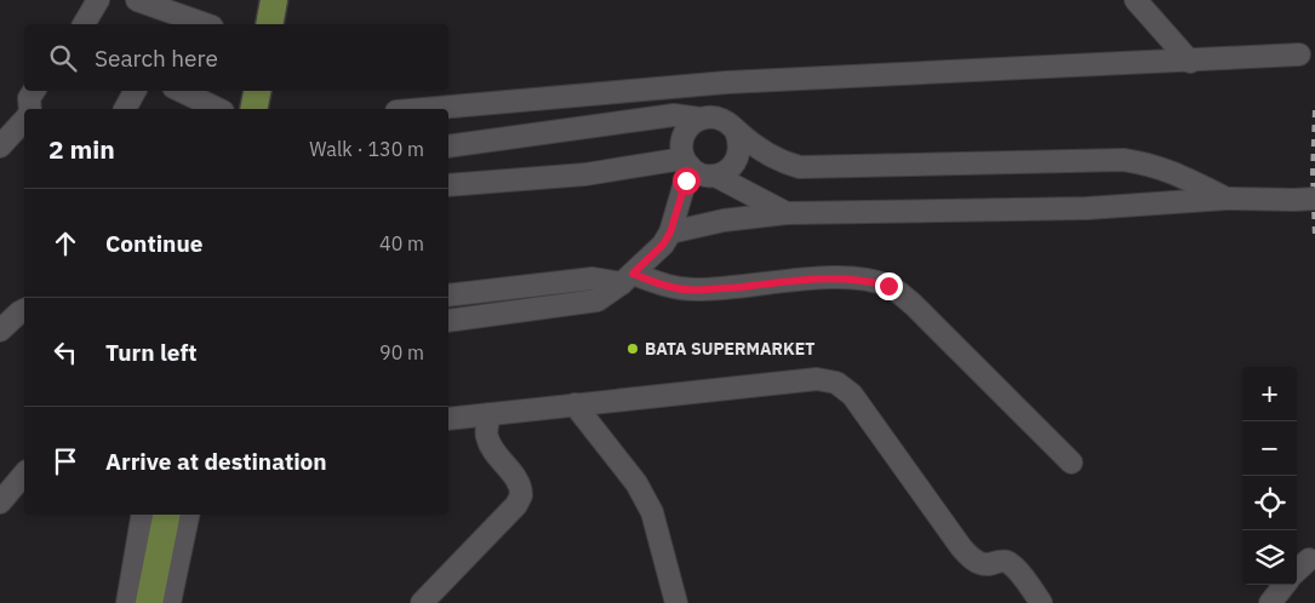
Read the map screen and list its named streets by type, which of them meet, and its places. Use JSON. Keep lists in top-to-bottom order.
{
  "places": ["BATA SUPERMARKET"],
  "page": {
    "search": "Search here",
    "heading": ["2 min", "Walk · 130 m"],
    "list": [
      ["Continue", "40 m"],
      ["Turn left", "90 m"],
      "Arrive at destination"
    ],
    "map_buttons": ["+", "−"]
  }
}
